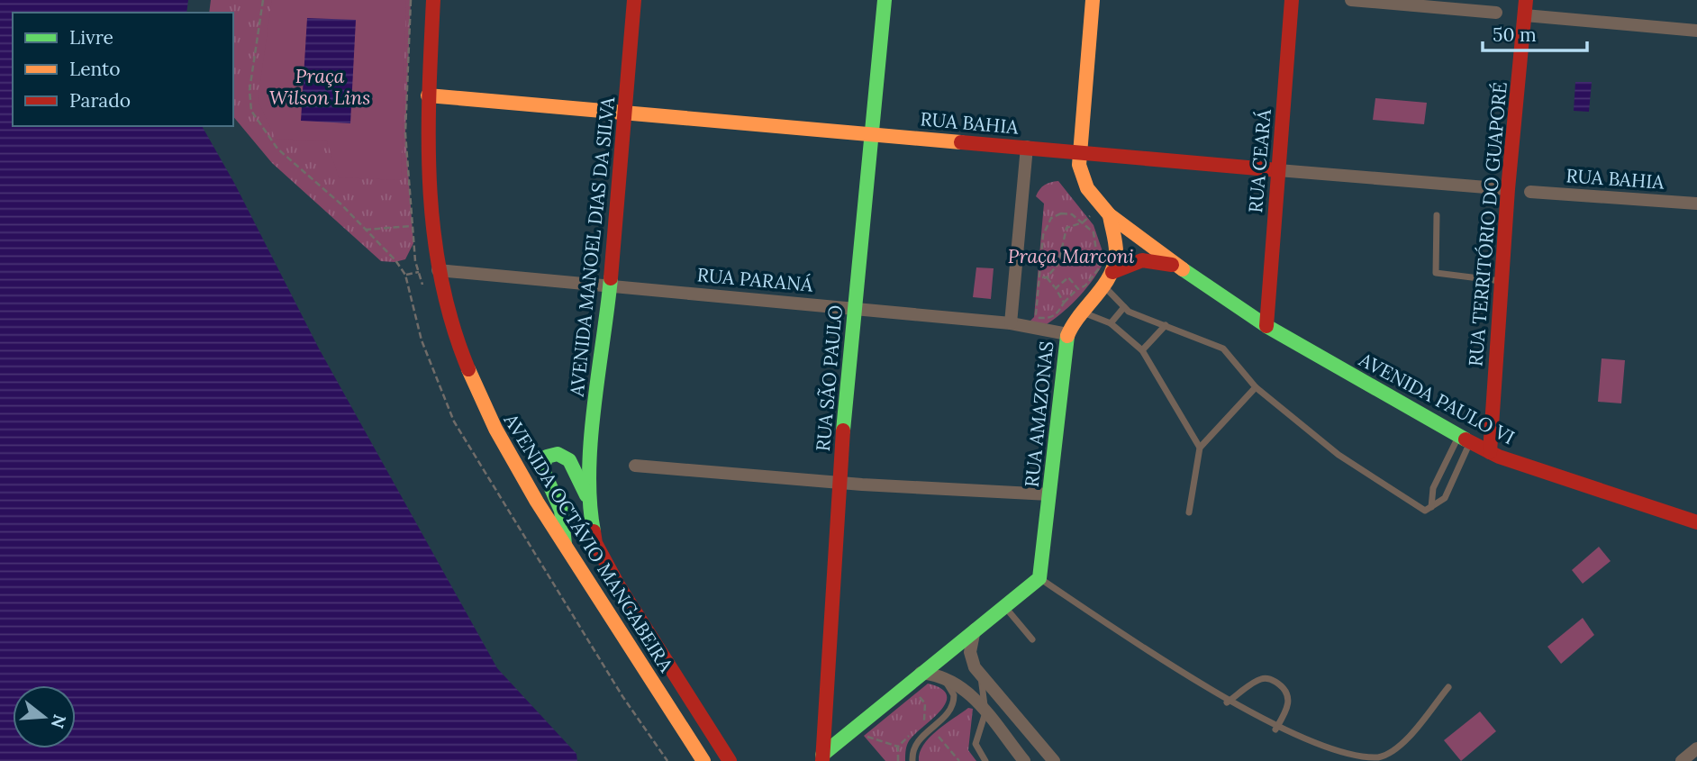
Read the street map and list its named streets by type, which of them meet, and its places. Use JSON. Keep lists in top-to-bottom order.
{
  "streets": {
    "main road": [
      "RUA BAHIA",
      "RUA CEARÁ",
      "RUA TERRITÓRIO DO GUAPORÉ",
      "AVENIDA MANOEL DIAS DA SILVA",
      "RUA SÃO PAULO",
      "AVENIDA PAULO VI",
      "RUA AMAZONAS",
      "AVENIDA OCTÁVIO MANGABEIRA"
    ],
    "street": ["RUA PARANÁ"]
  },
  "crossings": [
    ["RUA BAHIA", "RUA CEARÁ"],
    ["RUA BAHIA", "RUA TERRITÓRIO DO GUAPORÉ"],
    ["RUA BAHIA", "AVENIDA MANOEL DIAS DA SILVA"],
    ["RUA BAHIA", "RUA SÃO PAULO"],
    ["RUA BAHIA", "AVENIDA OCTÁVIO MANGABEIRA"],
    ["RUA CEARÁ", "AVENIDA PAULO VI"],
    ["RUA TERRITÓRIO DO GUAPORÉ", "AVENIDA PAULO VI"],
    ["AVENIDA MANOEL DIAS DA SILVA", "RUA PARANÁ"],
    ["AVENIDA MANOEL DIAS DA SILVA", "AVENIDA OCTÁVIO MANGABEIRA"],
    ["RUA PARANÁ", "RUA SÃO PAULO"],
    ["RUA PARANÁ", "RUA AMAZONAS"],
    ["RUA PARANÁ", "AVENIDA OCTÁVIO MANGABEIRA"],
    ["AVENIDA PAULO VI", "RUA AMAZONAS"]
  ],
  "parks": ["Praça Wilson Lins", "Praça Marconi"],
  "legend": ["Livre", "Lento", "Parado"],
  "scale_bar": "50 m",
  "north": "right"
}
